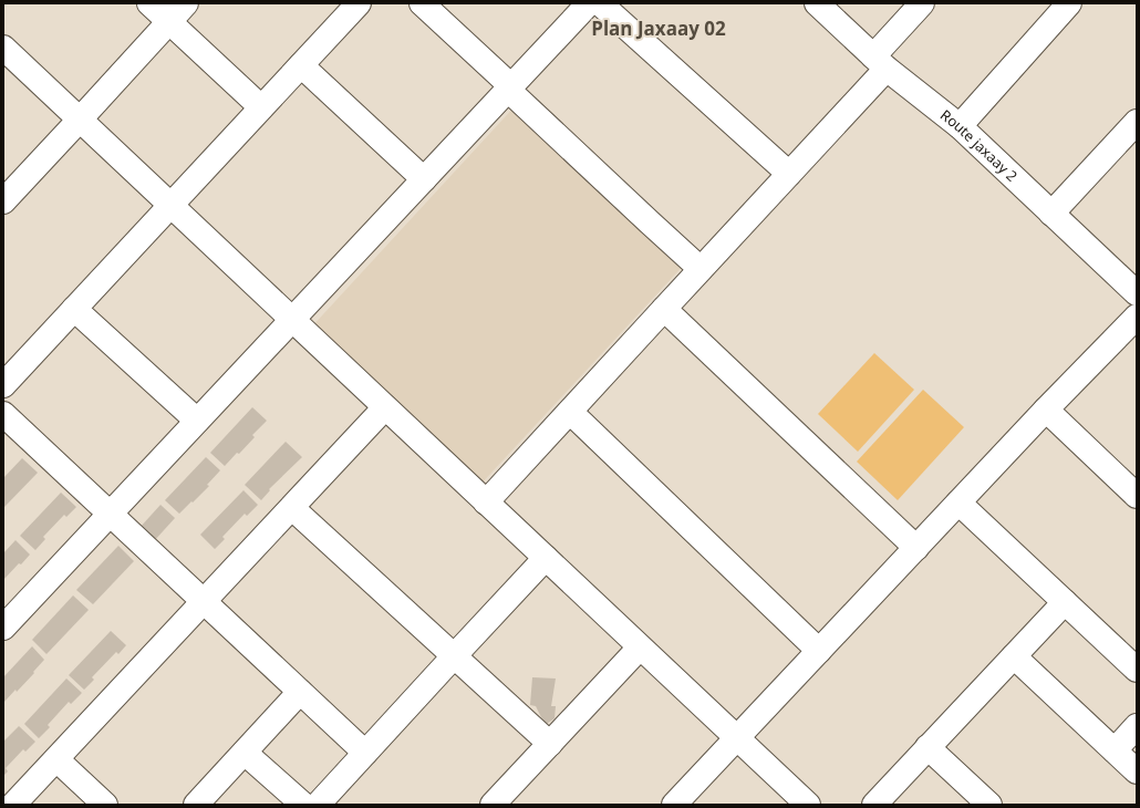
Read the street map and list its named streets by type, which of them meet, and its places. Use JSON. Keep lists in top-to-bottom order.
{
  "streets": {
    "street": ["Route jaxaay 2"]
  },
  "districts": ["Plan Jaxaay 02"]
}
